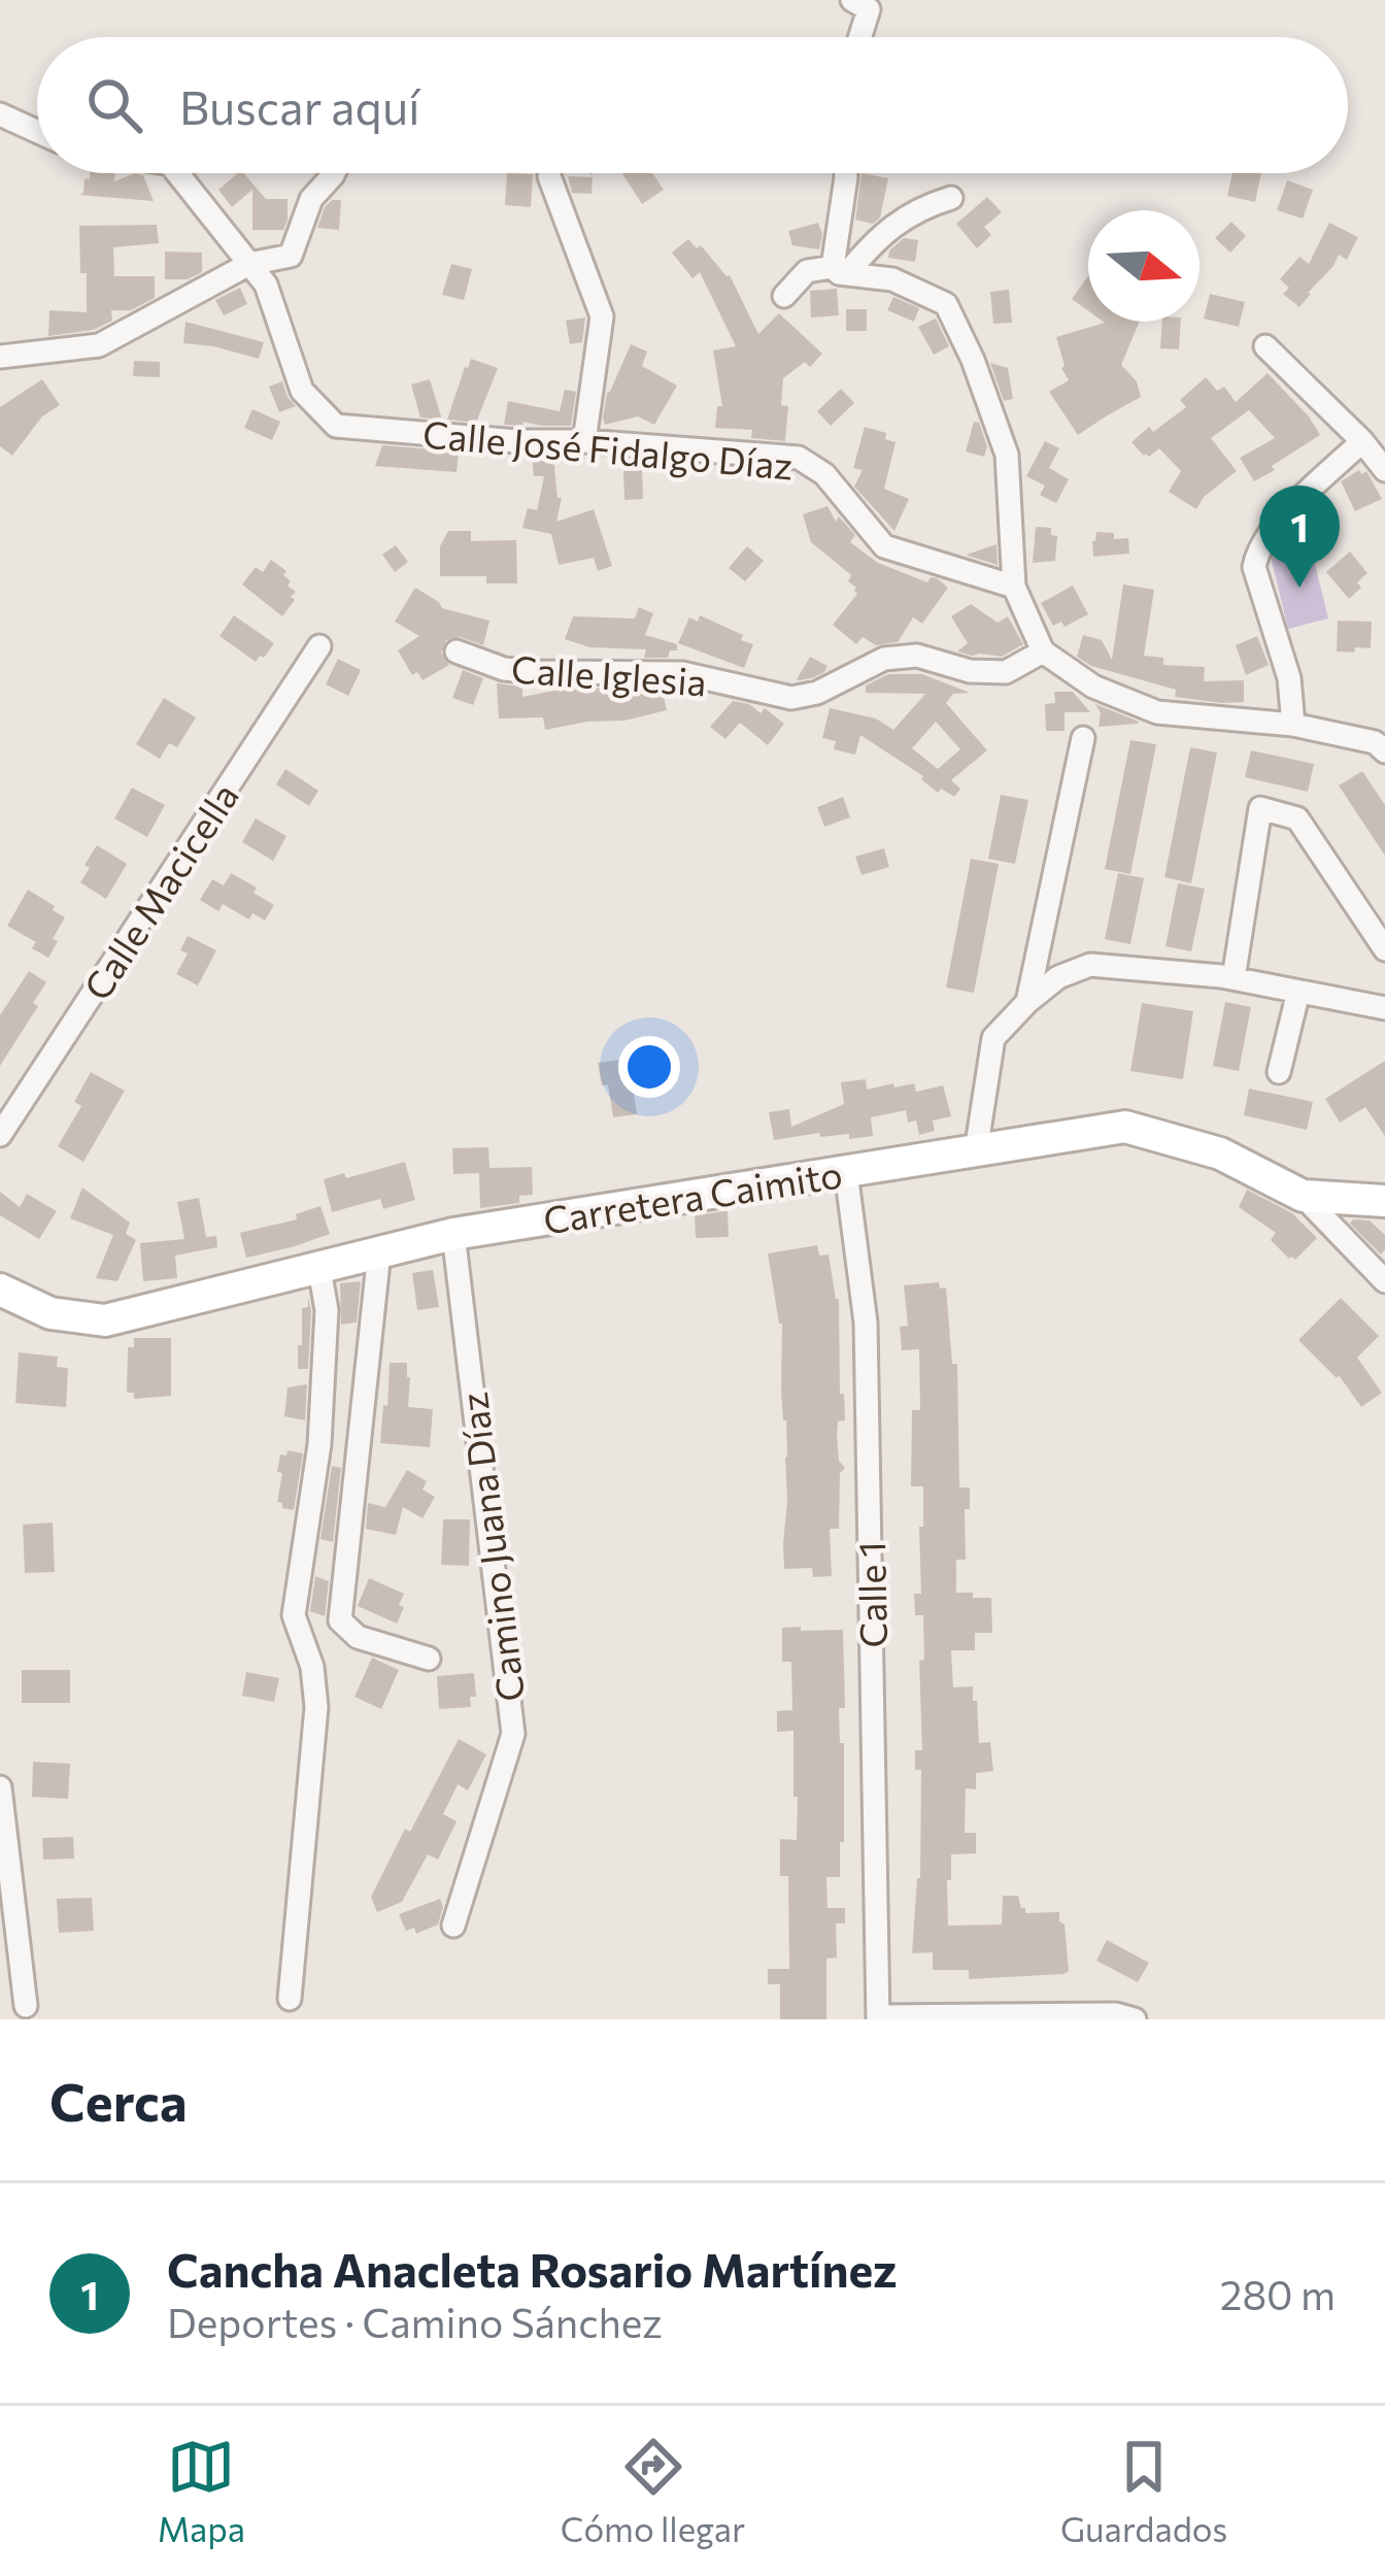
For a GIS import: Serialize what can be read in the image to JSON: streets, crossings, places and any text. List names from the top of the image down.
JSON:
{
  "streets": {
    "street": [
      "Calle José Fidalgo Díaz",
      "Calle Iglesia",
      "Calle Macicella",
      "Carretera Caimito",
      "Camino Juana Díaz",
      "Calle 1"
    ]
  },
  "crossings": [
    ["Carretera Caimito", "Camino Juana Díaz"],
    ["Carretera Caimito", "Calle 1"]
  ],
  "north": "right",
  "page": {
    "search": "Buscar aquí",
    "pins": "1",
    "heading": "Cerca",
    "list": [
      {
        "mark": "1",
        "name": "Cancha Anacleta Rosario Martínez",
        "note": "Deportes · Camino Sánchez",
        "value": "280 m"
      }
    ],
    "nav": ["Mapa", "Cómo llegar", "Guardados"]
  }
}
